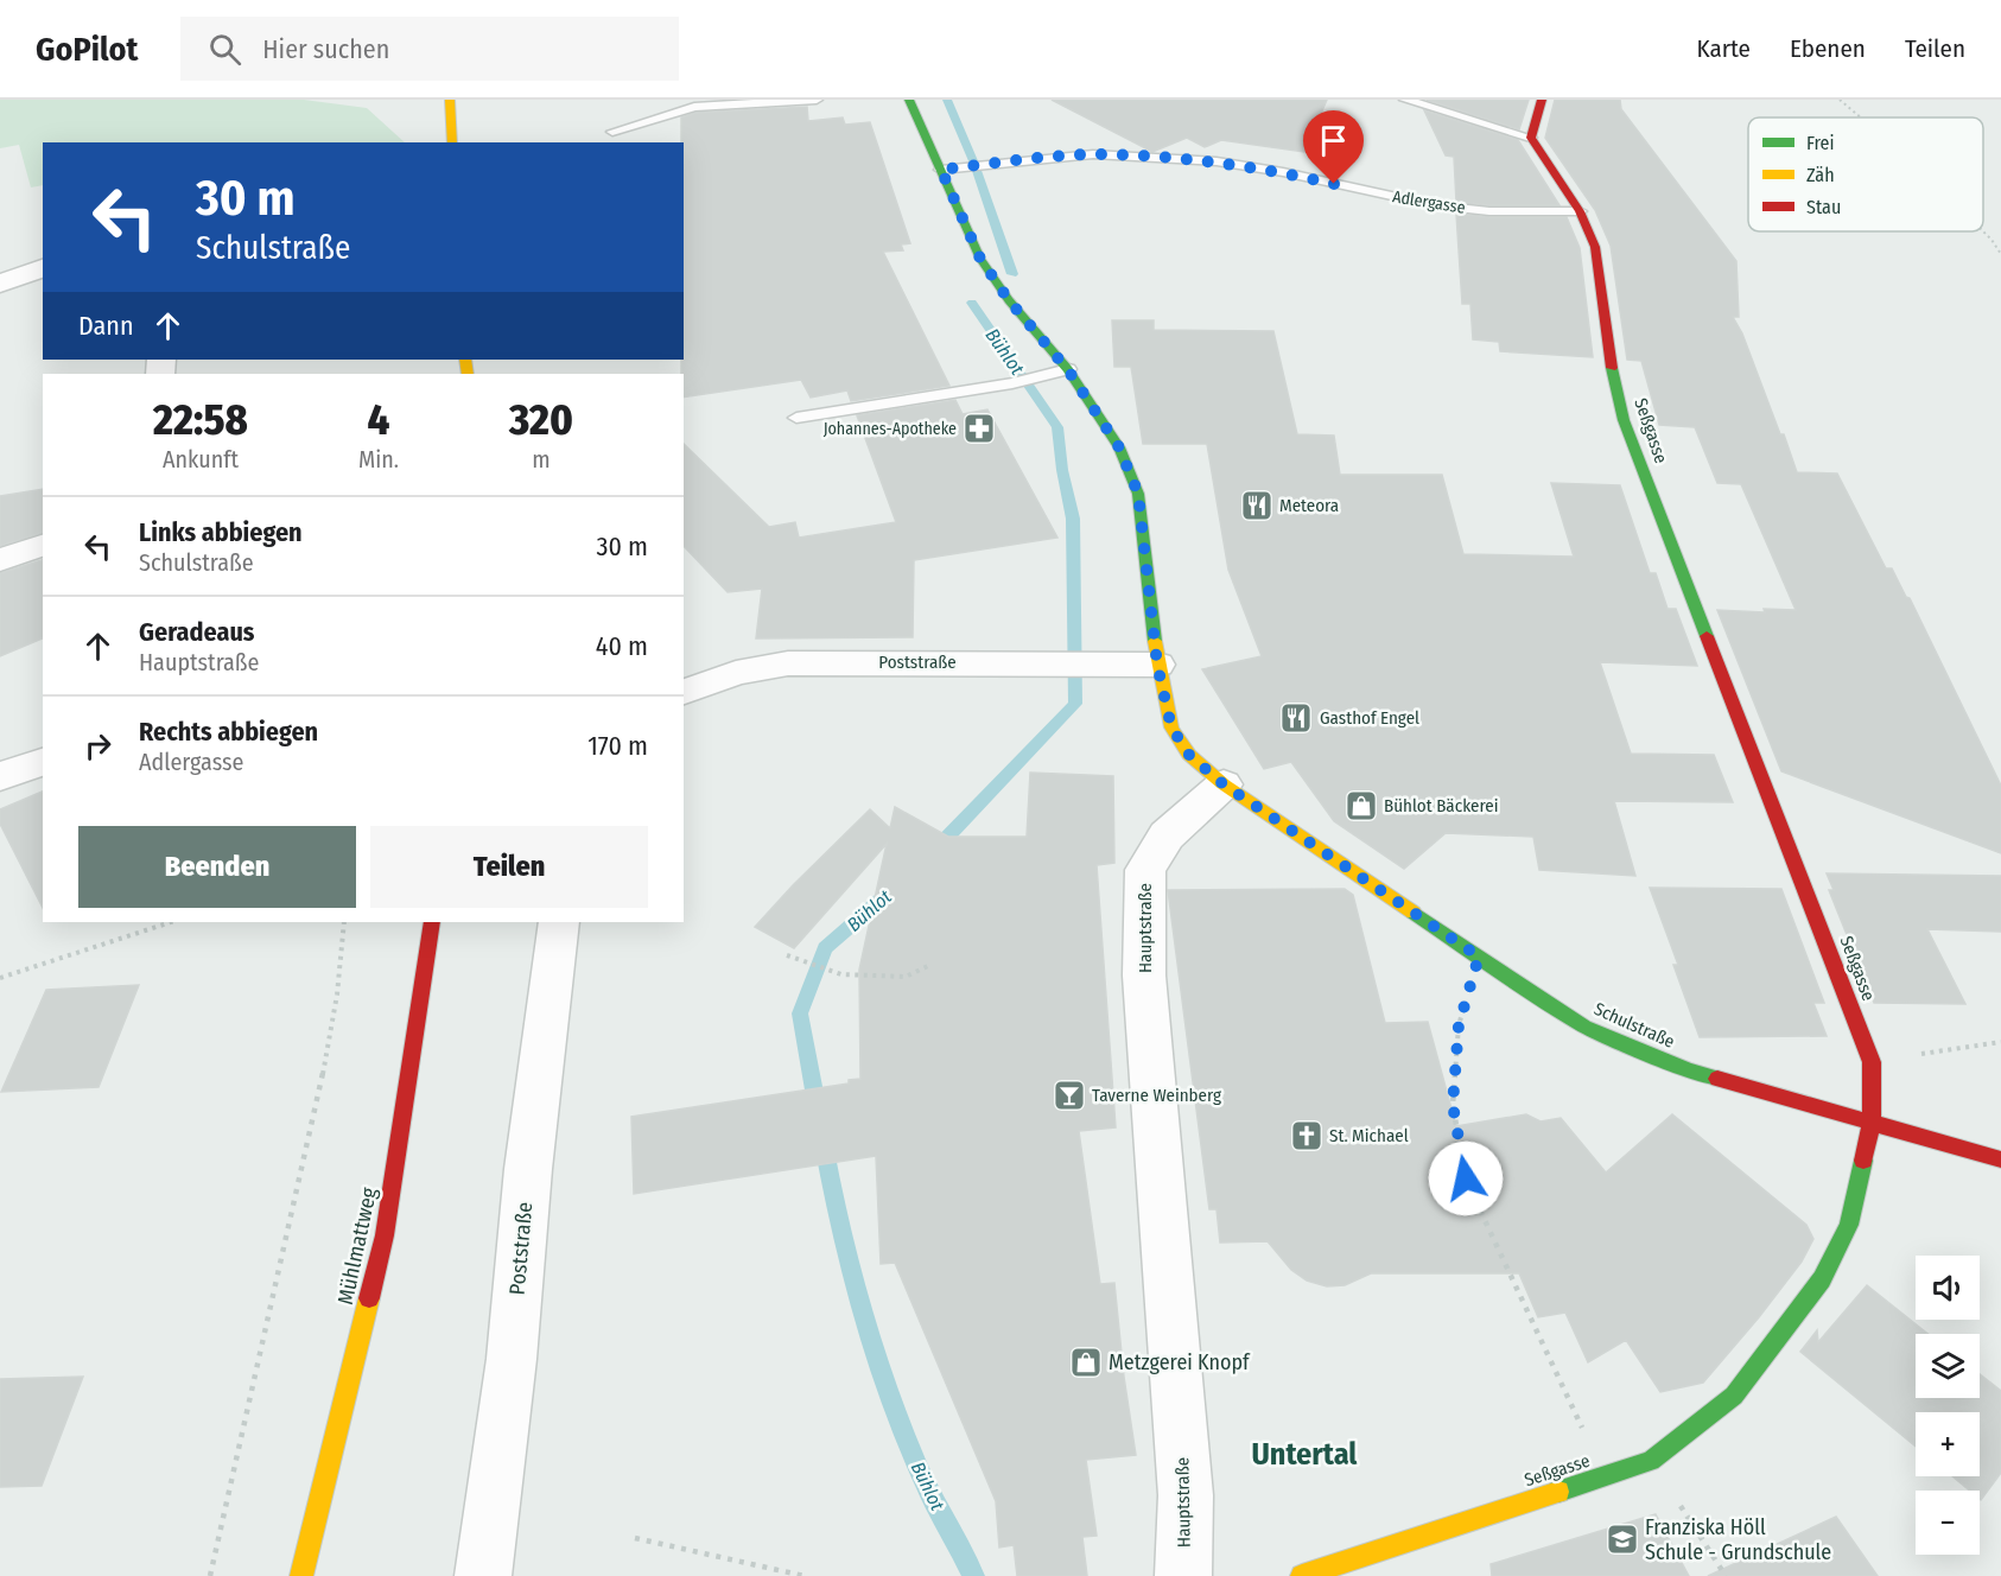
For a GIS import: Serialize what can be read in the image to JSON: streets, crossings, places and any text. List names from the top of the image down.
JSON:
{
  "streets": {
    "street": [
      "Seßgasse",
      "Poststraße",
      "Hauptstraße",
      "Schulstraße",
      "Mühlmattweg"
    ],
    "lane": ["Adlergasse"]
  },
  "crossings": [
    ["Adlergasse", "Seßgasse"],
    ["Seßgasse", "Schulstraße"],
    ["Hauptstraße", "Schulstraße"]
  ],
  "districts": ["Untertal"],
  "water": ["Bühlot"],
  "places": {
    "pharmacy": ["Johannes-Apotheke"],
    "restaurant": ["Meteora", "Gasthof Engel"],
    "shop": ["Bühlot Bäckerei", "Metzgerei Knopf"],
    "bar": ["Taverne Weinberg"],
    "church": ["St. Michael"],
    "school or university": ["Franziska Höll Schule - Grundschule"]
  },
  "legend": ["Frei", "Zäh", "Stau"],
  "page": {
    "header": "GoPilot",
    "search": "Hier suchen",
    "nav": ["Karte", "Ebenen", "Teilen"],
    "turn": ["30 m", "Schulstraße"],
    "then": "Dann",
    "eta": [
      "22:58",
      "Ankunft",
      "4",
      "Min.",
      "320",
      "m"
    ],
    "list": [
      {
        "name": "Links abbiegen",
        "note": "Schulstraße",
        "value": "30 m"
      },
      {
        "name": "Geradeaus",
        "note": "Hauptstraße",
        "value": "40 m"
      },
      {
        "name": "Rechts abbiegen",
        "note": "Adlergasse",
        "value": "170 m"
      }
    ],
    "buttons": ["Beenden", "Teilen"],
    "map_buttons": ["+", "−"]
  }
}
